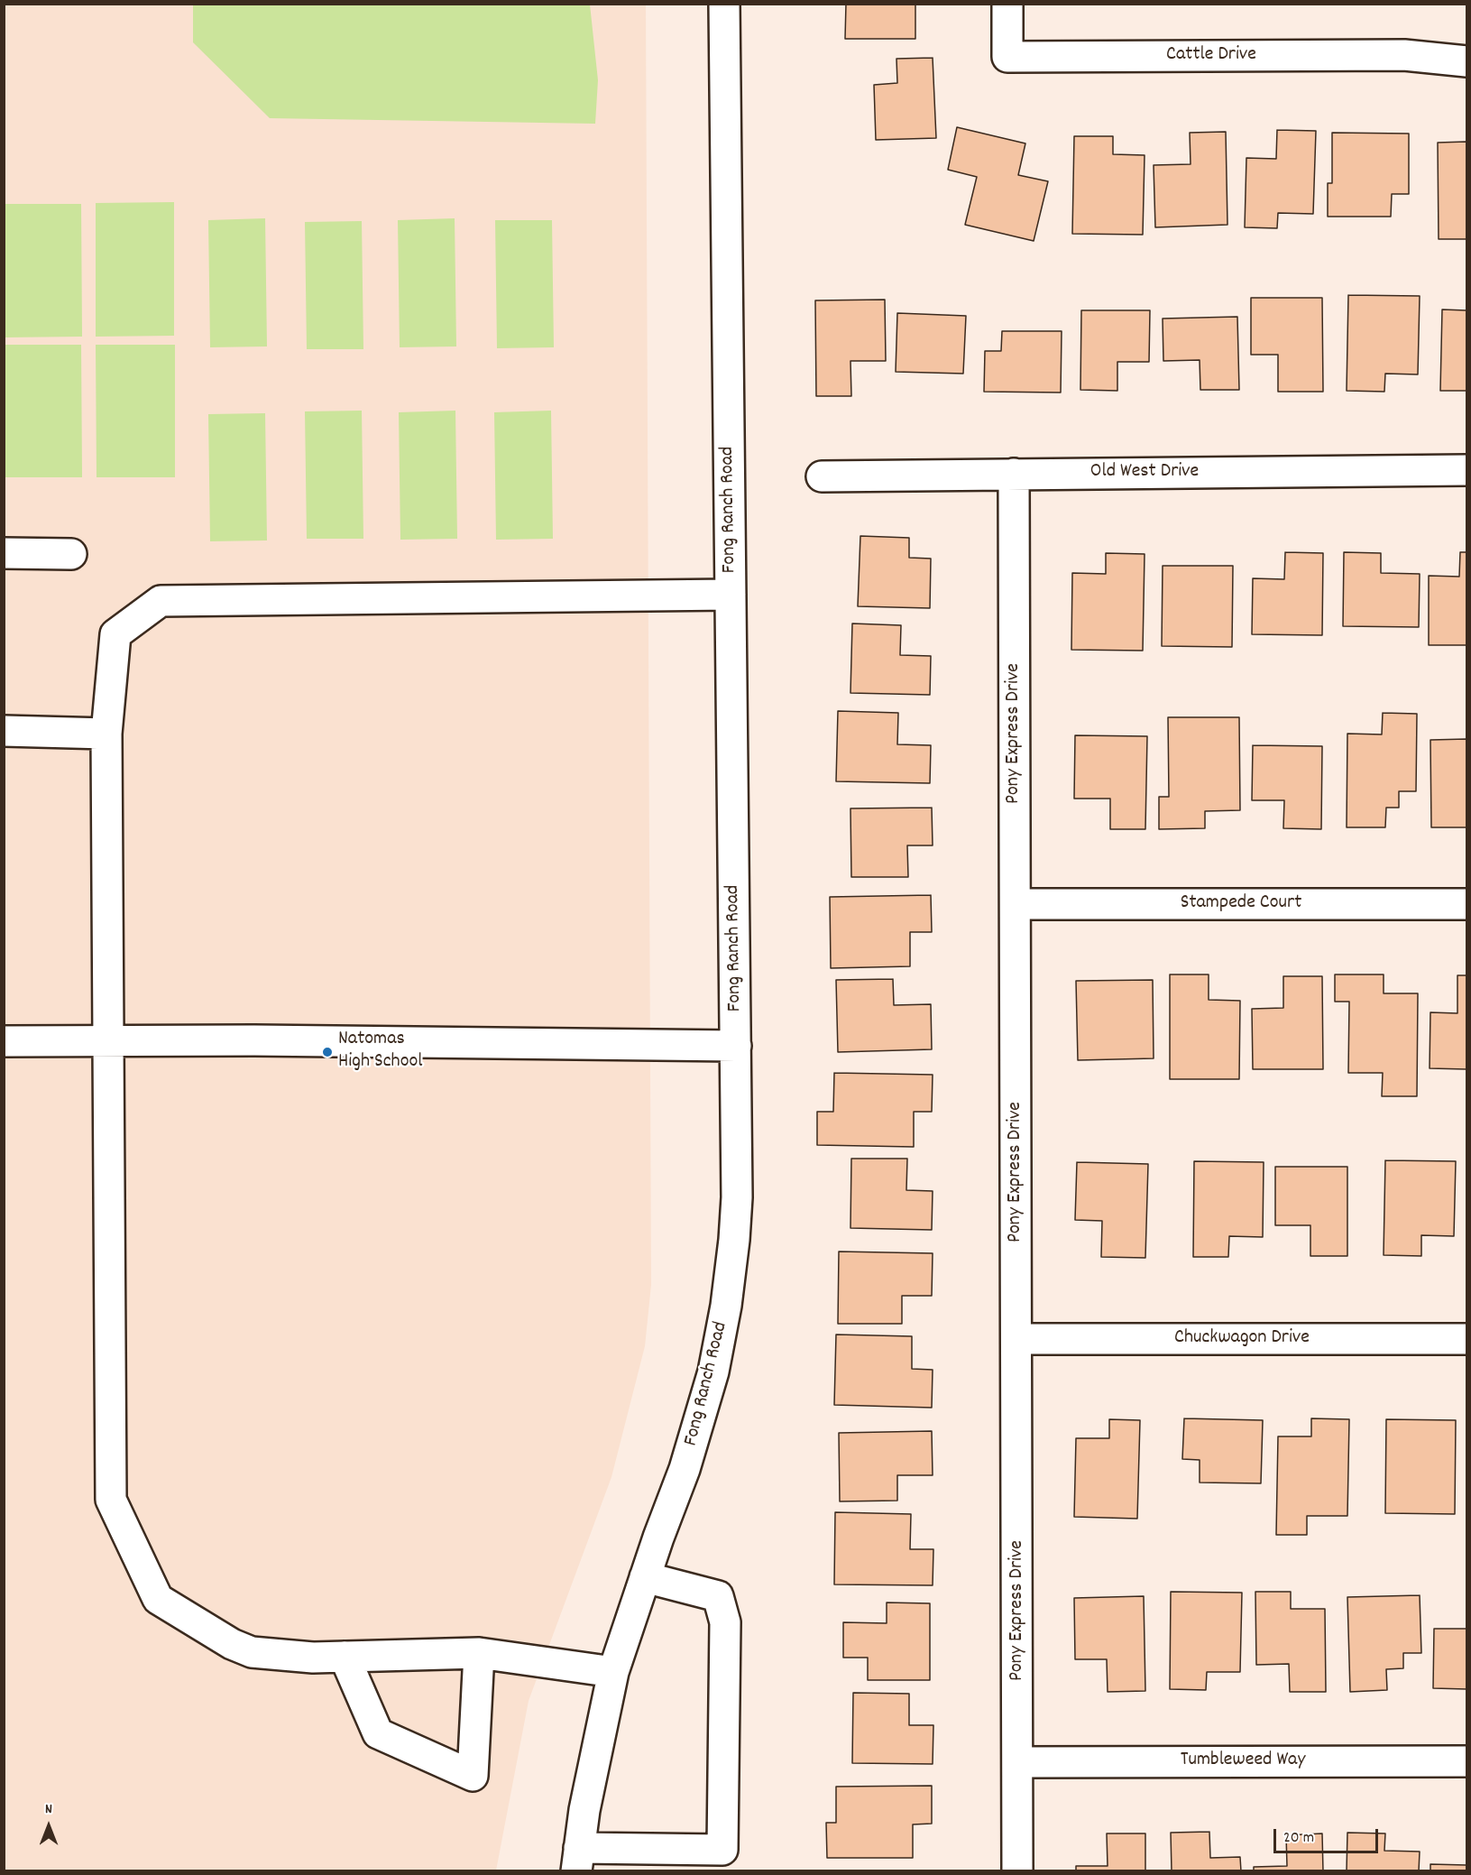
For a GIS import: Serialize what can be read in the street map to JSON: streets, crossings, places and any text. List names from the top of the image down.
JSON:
{
  "streets": {
    "street": [
      "Cattle Drive",
      "Old West Drive",
      "Fong Ranch Road",
      "Pony Express Drive",
      "Stampede Court",
      "Chuckwagon Drive",
      "Tumbleweed Way"
    ]
  },
  "crossings": [
    ["Old West Drive", "Pony Express Drive"],
    ["Pony Express Drive", "Stampede Court"],
    ["Pony Express Drive", "Chuckwagon Drive"],
    ["Pony Express Drive", "Tumbleweed Way"]
  ],
  "places": ["Natomas High School"],
  "scale_bar": "20 m",
  "north": "top"
}
